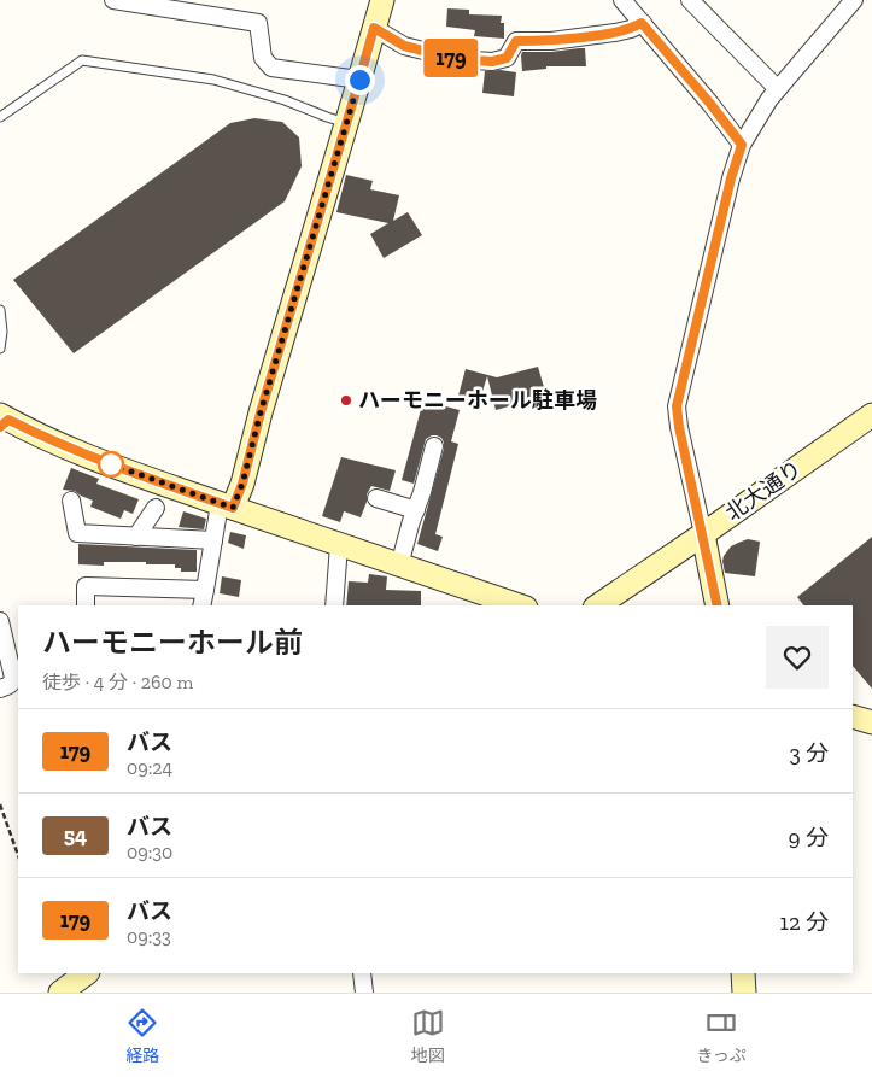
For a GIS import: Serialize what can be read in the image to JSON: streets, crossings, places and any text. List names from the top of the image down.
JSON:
{
  "streets": {
    "street": ["北大通り"]
  },
  "places": ["ハーモニーホール駐車場"],
  "lines": ["bus line 179"],
  "page": {
    "on_map": "179",
    "heading": ["ハーモニーホール前", "徒歩 · 4 分 · 260 m"],
    "list": [
      {
        "mark": "179",
        "name": "バス",
        "note": "09:24",
        "value": "3 分"
      },
      {
        "mark": "54",
        "name": "バス",
        "note": "09:30",
        "value": "9 分"
      },
      {
        "mark": "179",
        "name": "バス",
        "note": "09:33",
        "value": "12 分"
      }
    ],
    "tabs": ["経路", "地図", "きっぷ"]
  }
}
